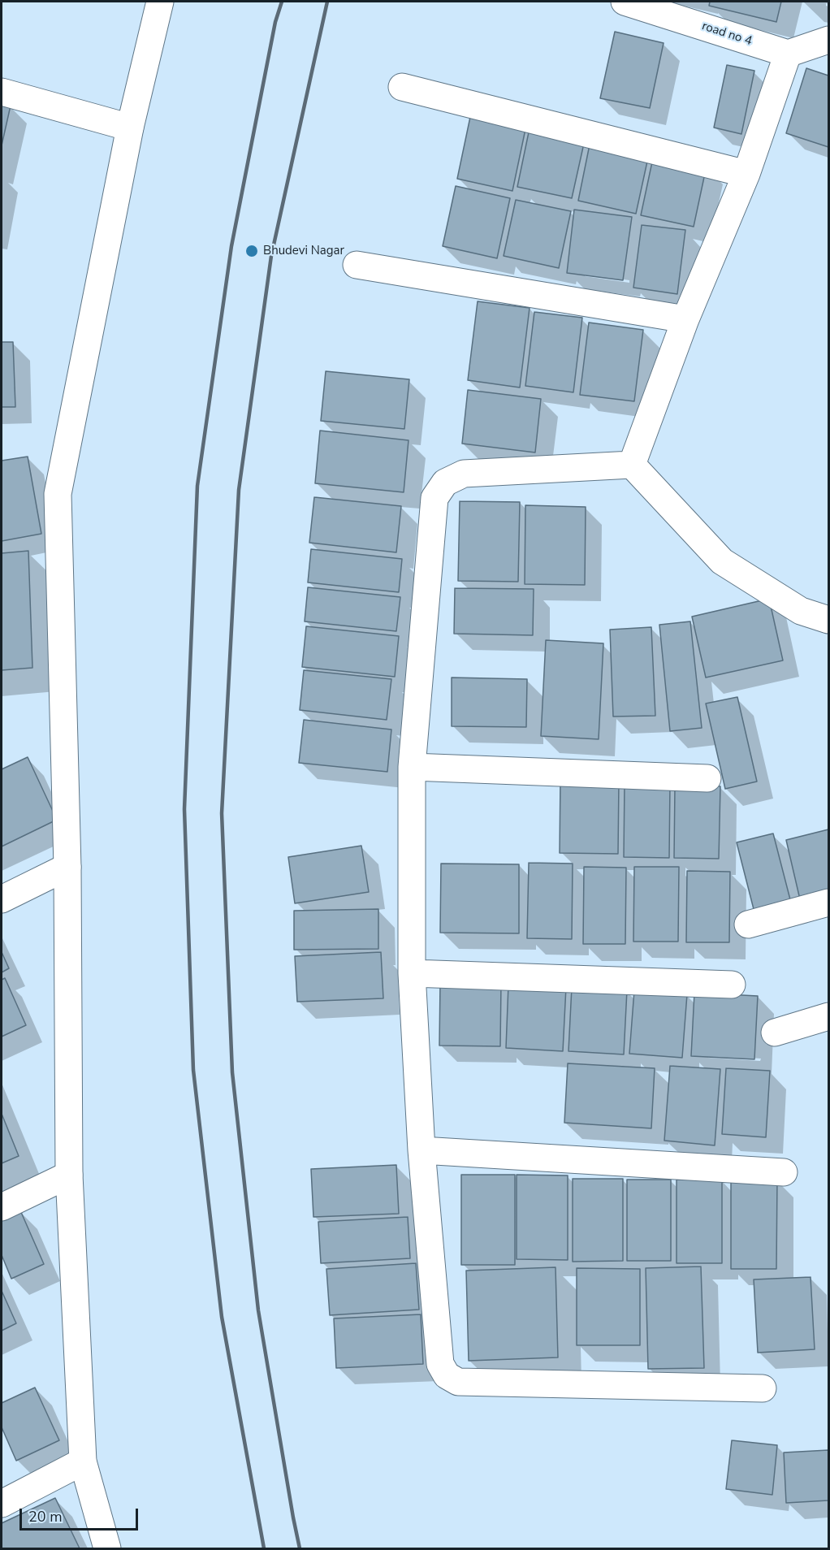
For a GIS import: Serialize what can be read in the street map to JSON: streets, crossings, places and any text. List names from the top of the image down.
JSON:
{
  "streets": {
    "street": ["road no 4"]
  },
  "places": ["Bhudevi Nagar"],
  "scale_bar": "20 m"
}
